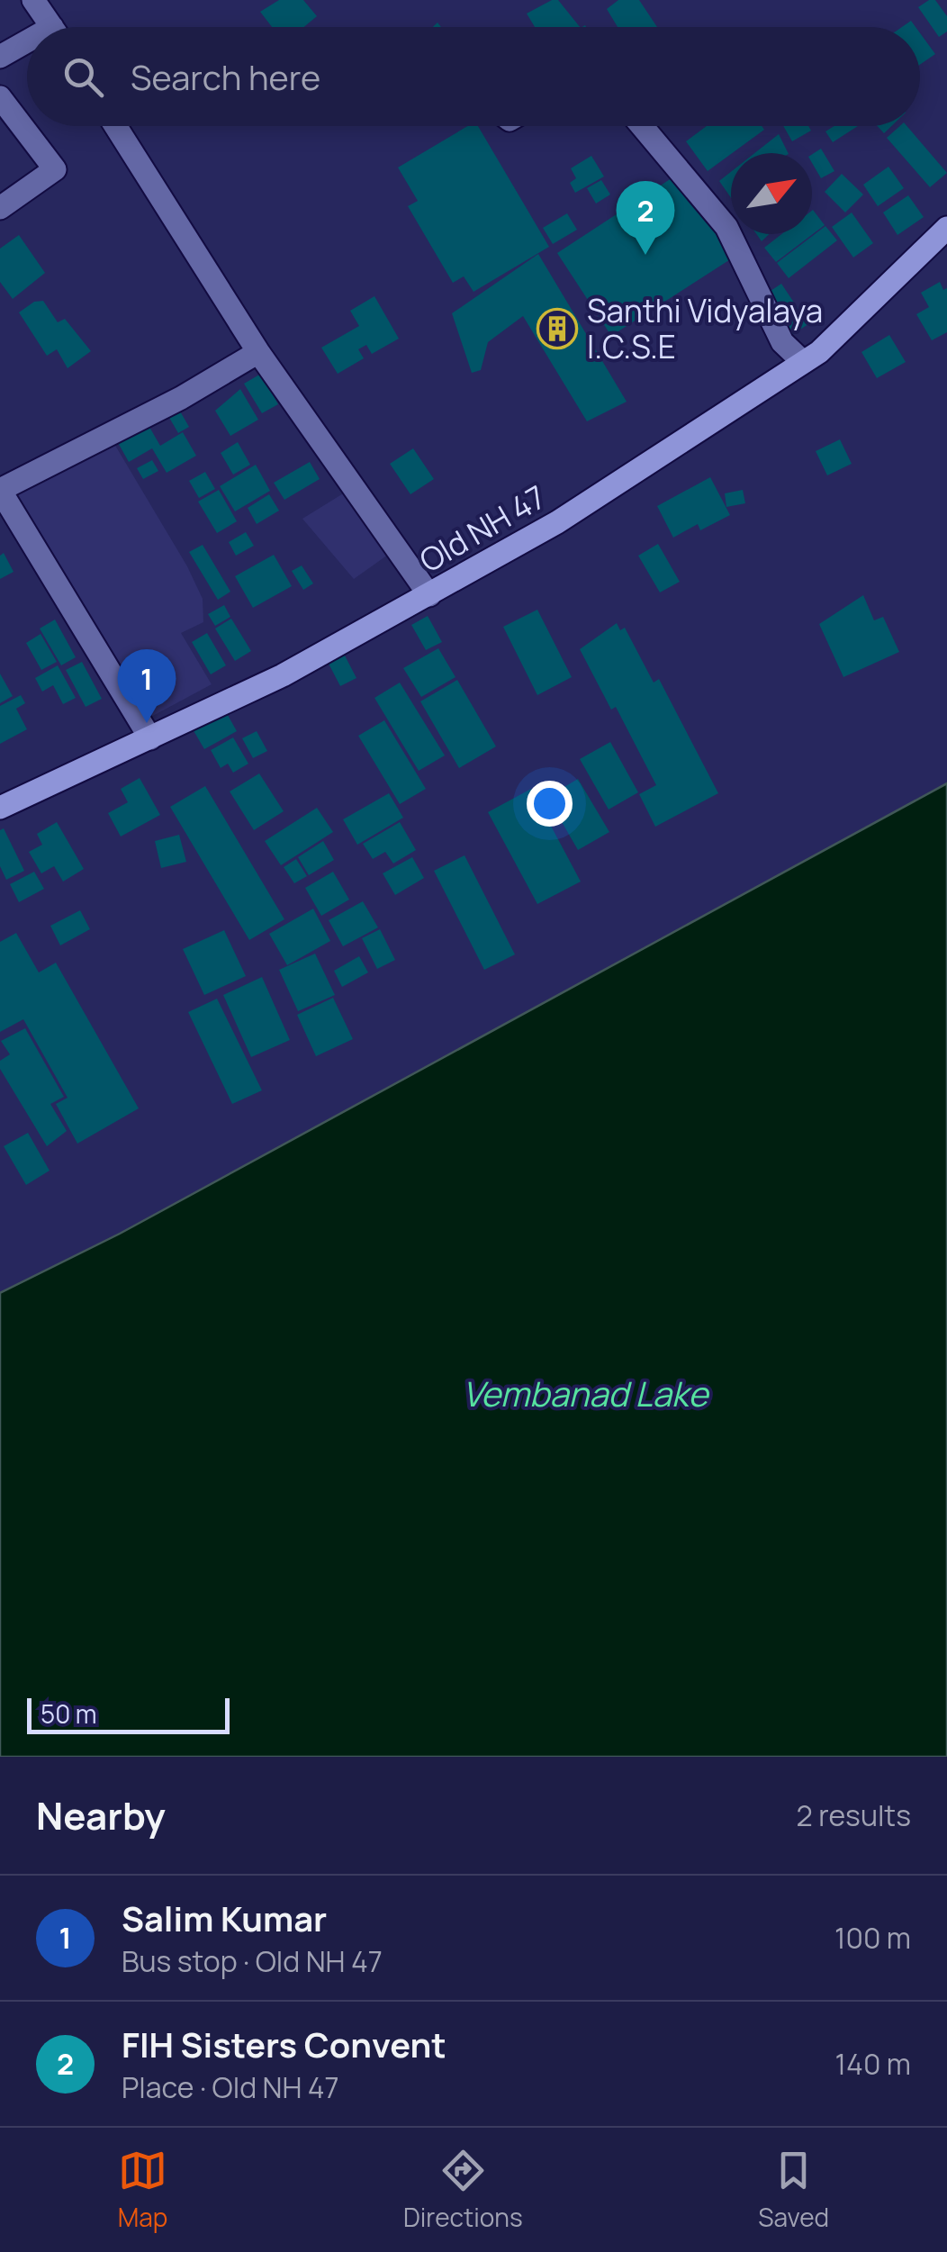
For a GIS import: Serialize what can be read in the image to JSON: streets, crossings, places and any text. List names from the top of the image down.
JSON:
{
  "streets": {
    "main road": ["Old NH 47"]
  },
  "water": ["Vembanad Lake"],
  "places": {
    "building": ["Santhi Vidyalaya I.C.S.E"]
  },
  "scale_bar": "50 m",
  "north": "top right",
  "page": {
    "search": "Search here",
    "pins": ["2", "1"],
    "scale": "50 m",
    "heading": ["Nearby", "2 results"],
    "list": [
      {
        "mark": "1",
        "name": "Salim Kumar",
        "note": "Bus stop · Old NH 47",
        "value": "100 m"
      },
      {
        "mark": "2",
        "name": "FIH Sisters Convent",
        "note": "Place · Old NH 47",
        "value": "140 m"
      }
    ],
    "nav": ["Map", "Directions", "Saved"]
  }
}
